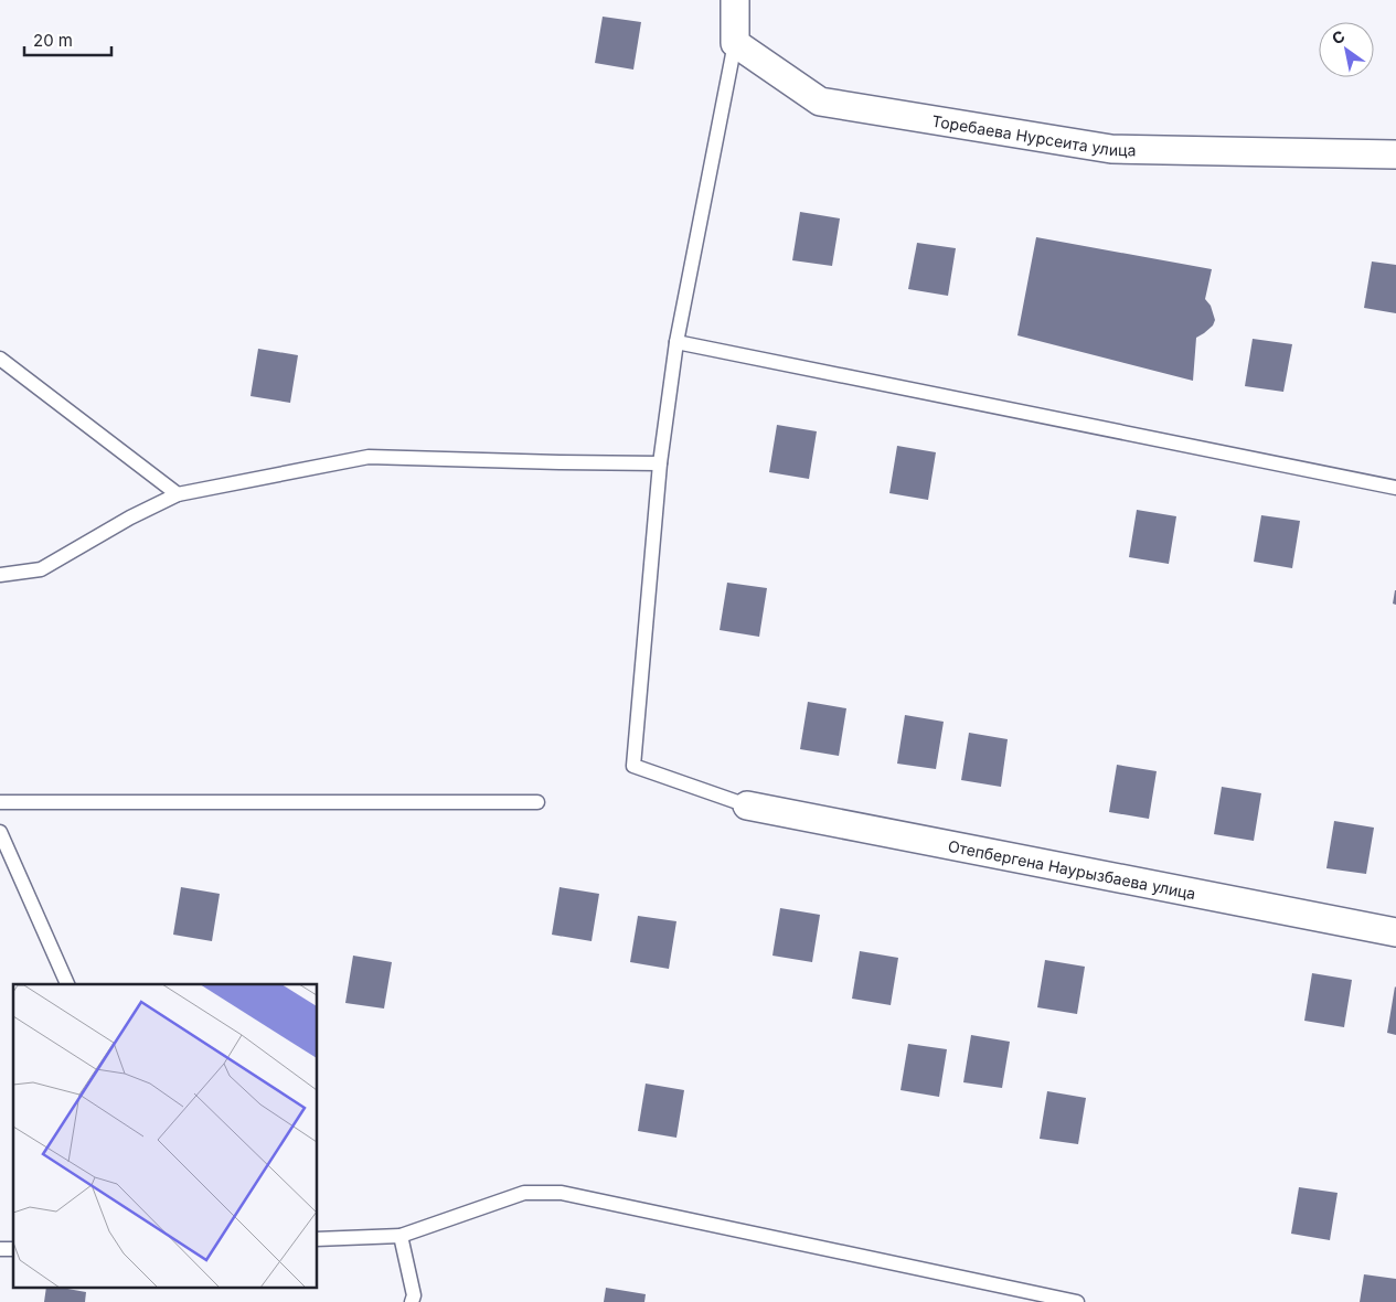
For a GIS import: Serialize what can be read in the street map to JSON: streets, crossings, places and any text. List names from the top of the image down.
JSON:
{
  "streets": {
    "street": ["Торебаева Нурсеита улица", "Отепбергена Наурызбаева улица"]
  },
  "scale_bar": "20 m",
  "north": "top left"
}
